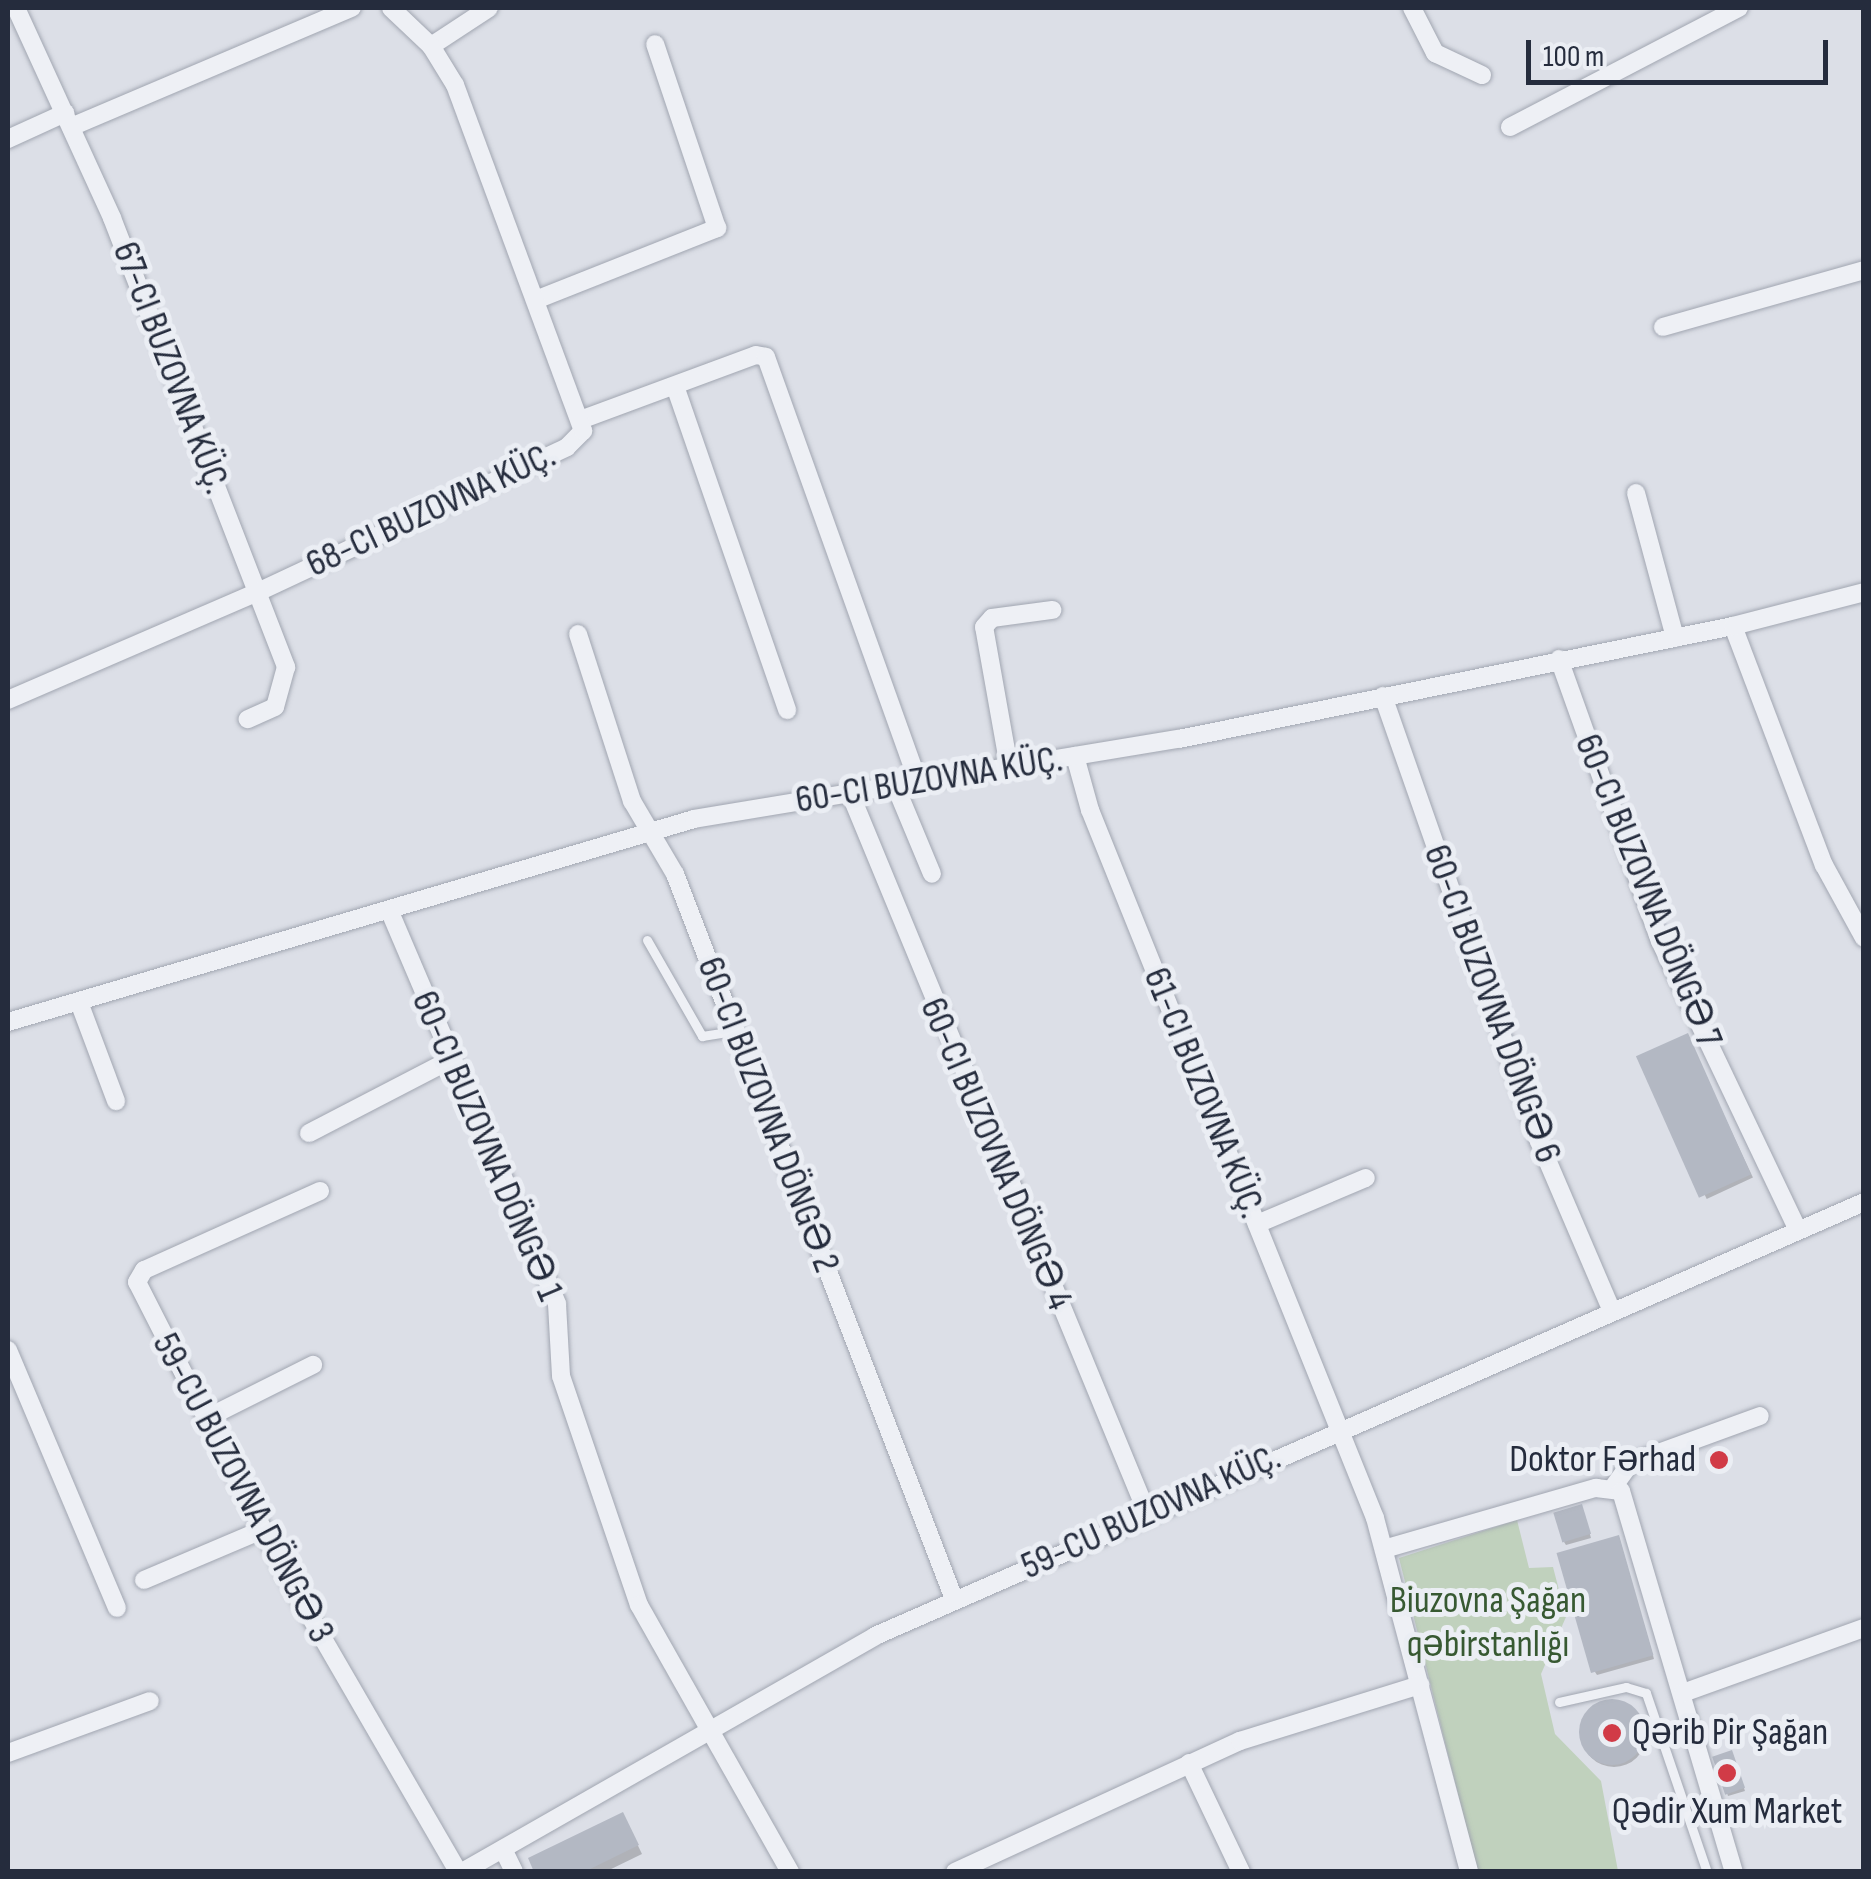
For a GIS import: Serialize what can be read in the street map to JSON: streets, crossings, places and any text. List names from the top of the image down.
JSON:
{
  "streets": {
    "street": [
      "67-CI BUZOVNA KÜÇ.",
      "68-CI BUZOVNA KÜÇ.",
      "61-CI BUZOVNA KÜÇ.",
      "59-CU BUZOVNA DÖNGƏ 3",
      "59-CU BUZOVNA KÜÇ."
    ]
  },
  "crossings": [
    ["67-CI BUZOVNA KÜÇ.", "68-CI BUZOVNA KÜÇ."],
    ["61-CI BUZOVNA KÜÇ.", "59-CU BUZOVNA KÜÇ."],
    ["59-CU BUZOVNA DÖNGƏ 3", "59-CU BUZOVNA KÜÇ."]
  ],
  "parks": ["Biuzovna Şağan qəbirstanlığı"],
  "places": ["Doktor Fərhad", "Qərib Pir Şağan", "Qədir Xum Market"],
  "scale_bar": "100 m"
}
